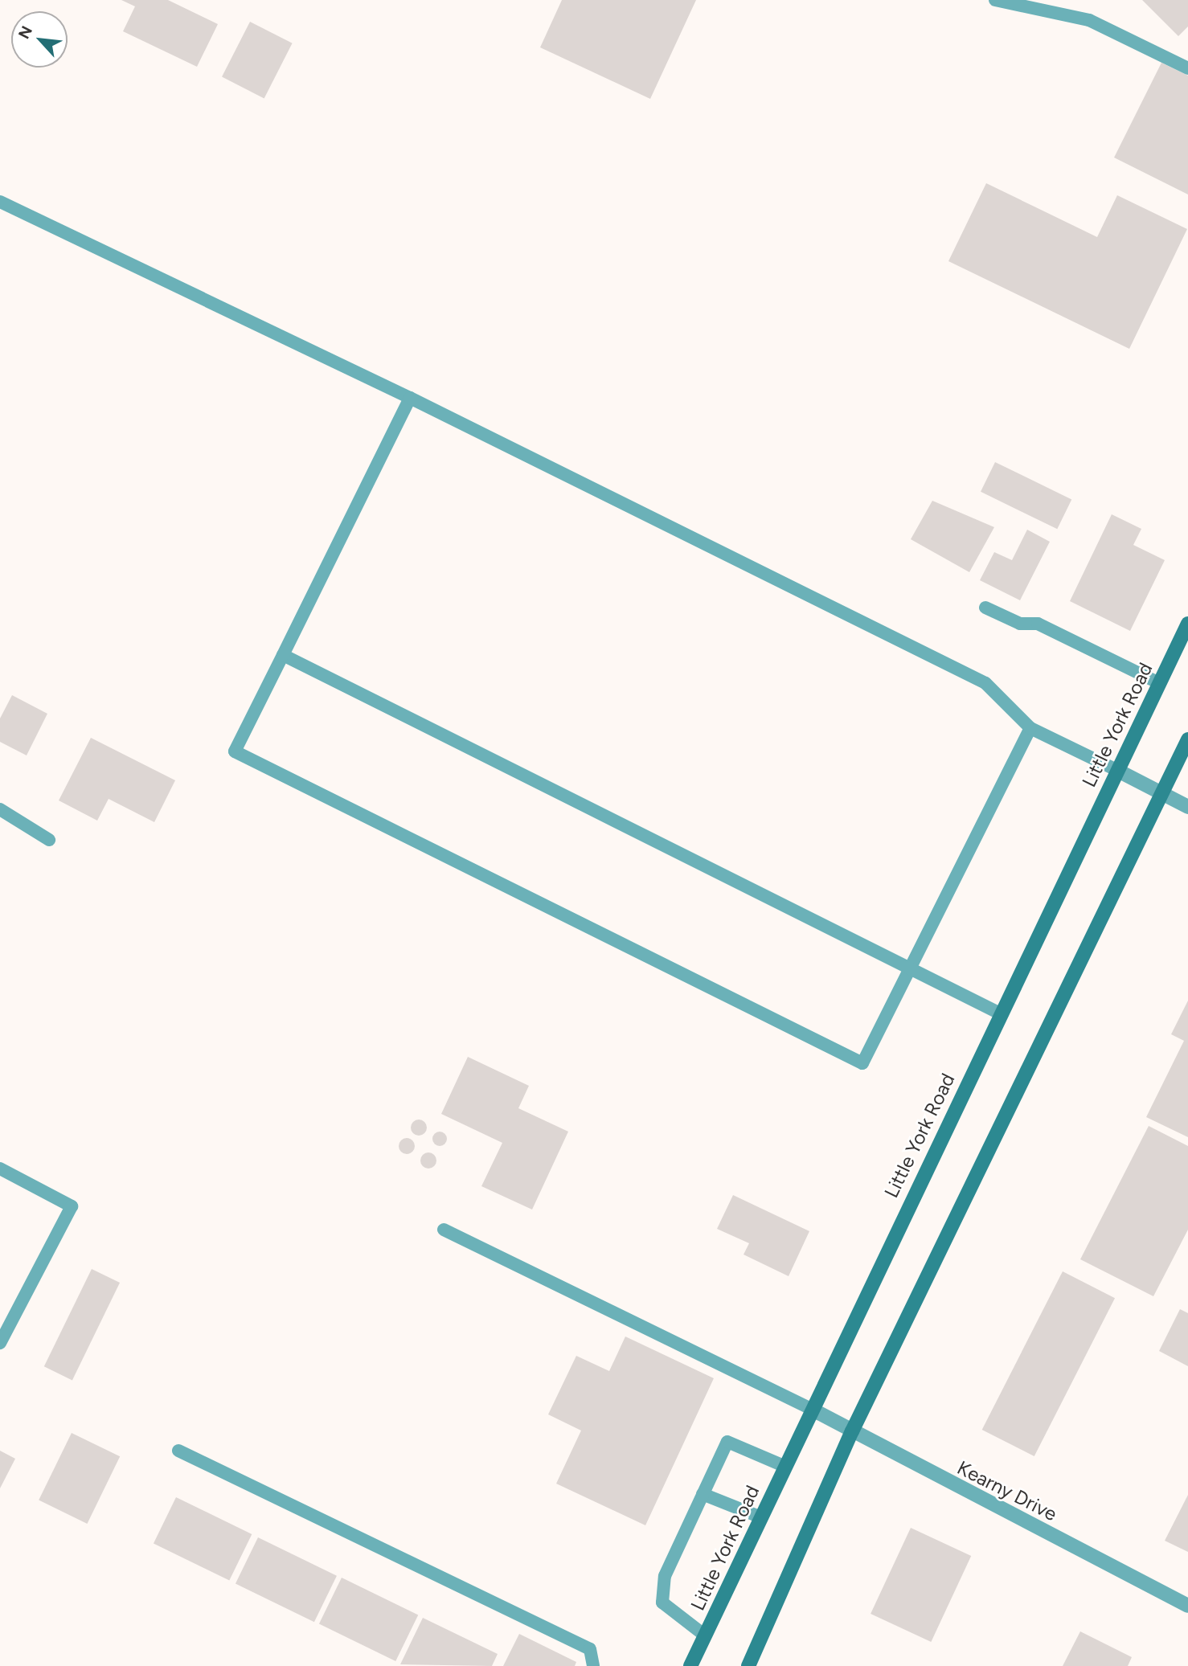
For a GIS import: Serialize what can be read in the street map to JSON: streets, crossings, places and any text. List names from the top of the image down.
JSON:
{
  "streets": {
    "main road": ["Little York Road"],
    "street": ["Kearny Drive"]
  },
  "crossings": [
    ["Little York Road", "Kearny Drive"]
  ],
  "north": "top left"
}
